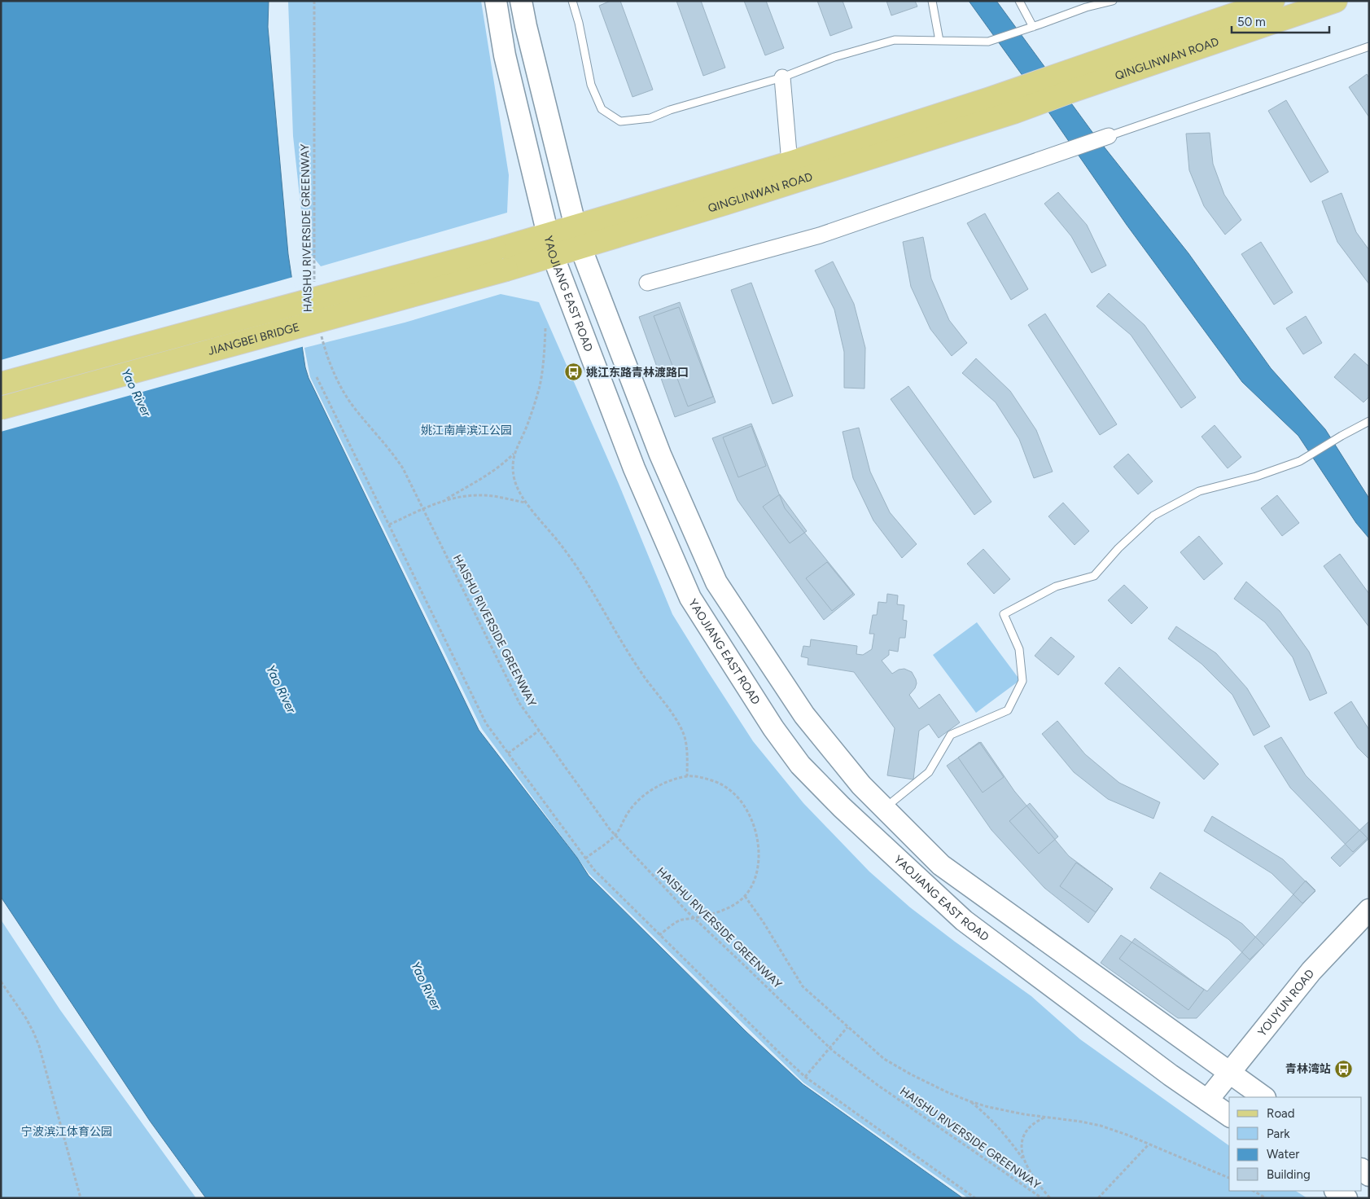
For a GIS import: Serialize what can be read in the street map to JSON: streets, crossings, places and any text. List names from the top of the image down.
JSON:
{
  "streets": {
    "main road": [
      "QINGLINWAN ROAD",
      "YAOJIANG EAST ROAD",
      "JIANGBEI BRIDGE",
      "YOUYUN ROAD"
    ],
    "path": ["HAISHU RIVERSIDE GREENWAY"]
  },
  "crossings": [
    ["QINGLINWAN ROAD", "YAOJIANG EAST ROAD"],
    ["QINGLINWAN ROAD", "JIANGBEI BRIDGE"],
    ["YAOJIANG EAST ROAD", "YOUYUN ROAD"]
  ],
  "water": ["Yao River"],
  "parks": ["姚江南岸滨江公园", "宁波滨江体育公园"],
  "places": {
    "bus stop": ["姚江东路青林渡路口", "青林湾站"]
  },
  "legend": [
    "Road",
    "Park",
    "Water",
    "Building"
  ],
  "scale_bar": "50 m"
}
